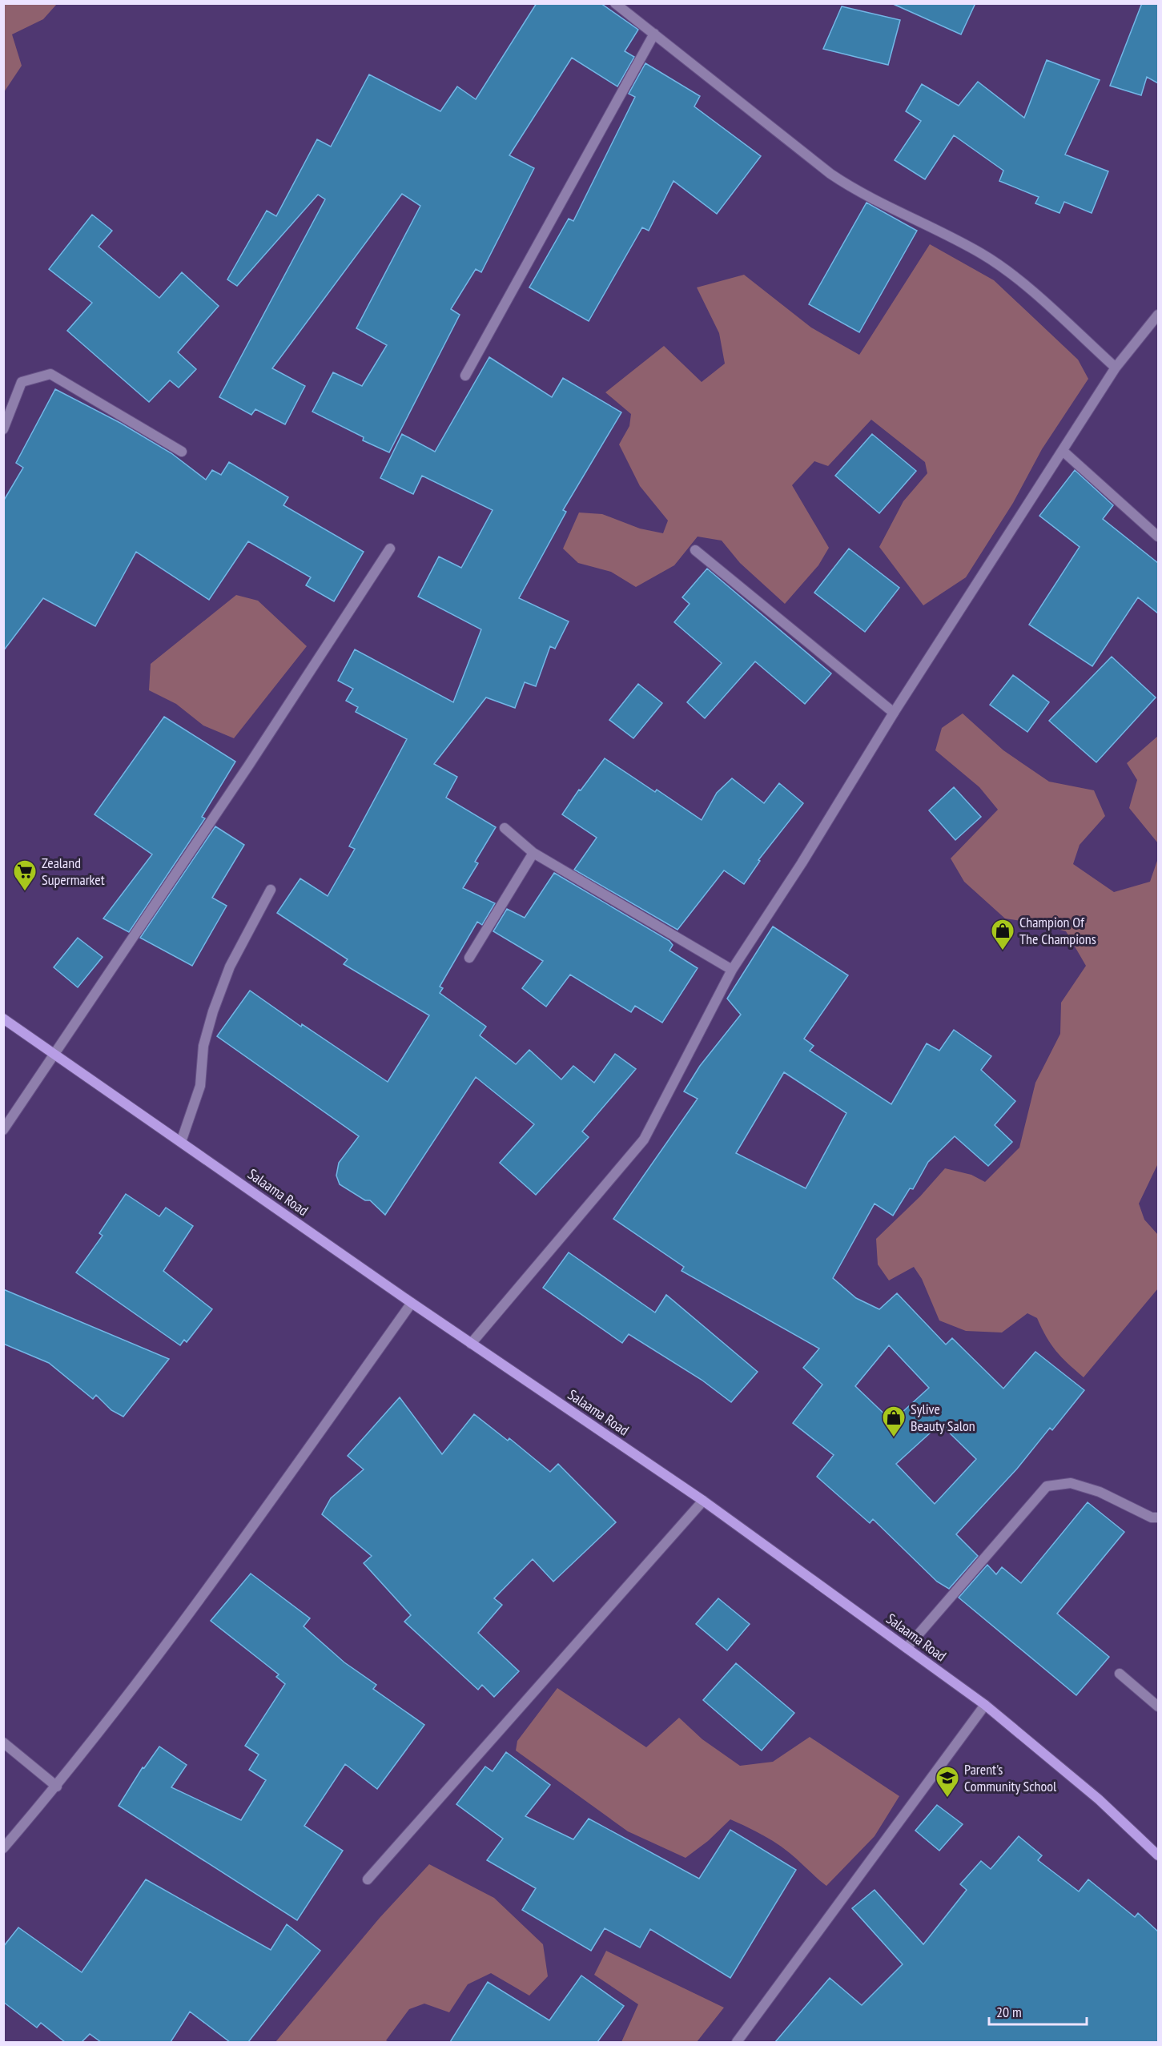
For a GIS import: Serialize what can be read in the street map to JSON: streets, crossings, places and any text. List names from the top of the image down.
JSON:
{
  "streets": {
    "main road": ["Salaama Road"]
  },
  "places": {
    "supermarket": ["Zealand Supermarket"],
    "shop": ["Champion Of The Champions", "Sylive Beauty Salon"],
    "school or university": ["Parent's Community School"]
  },
  "scale_bar": "20 m"
}
